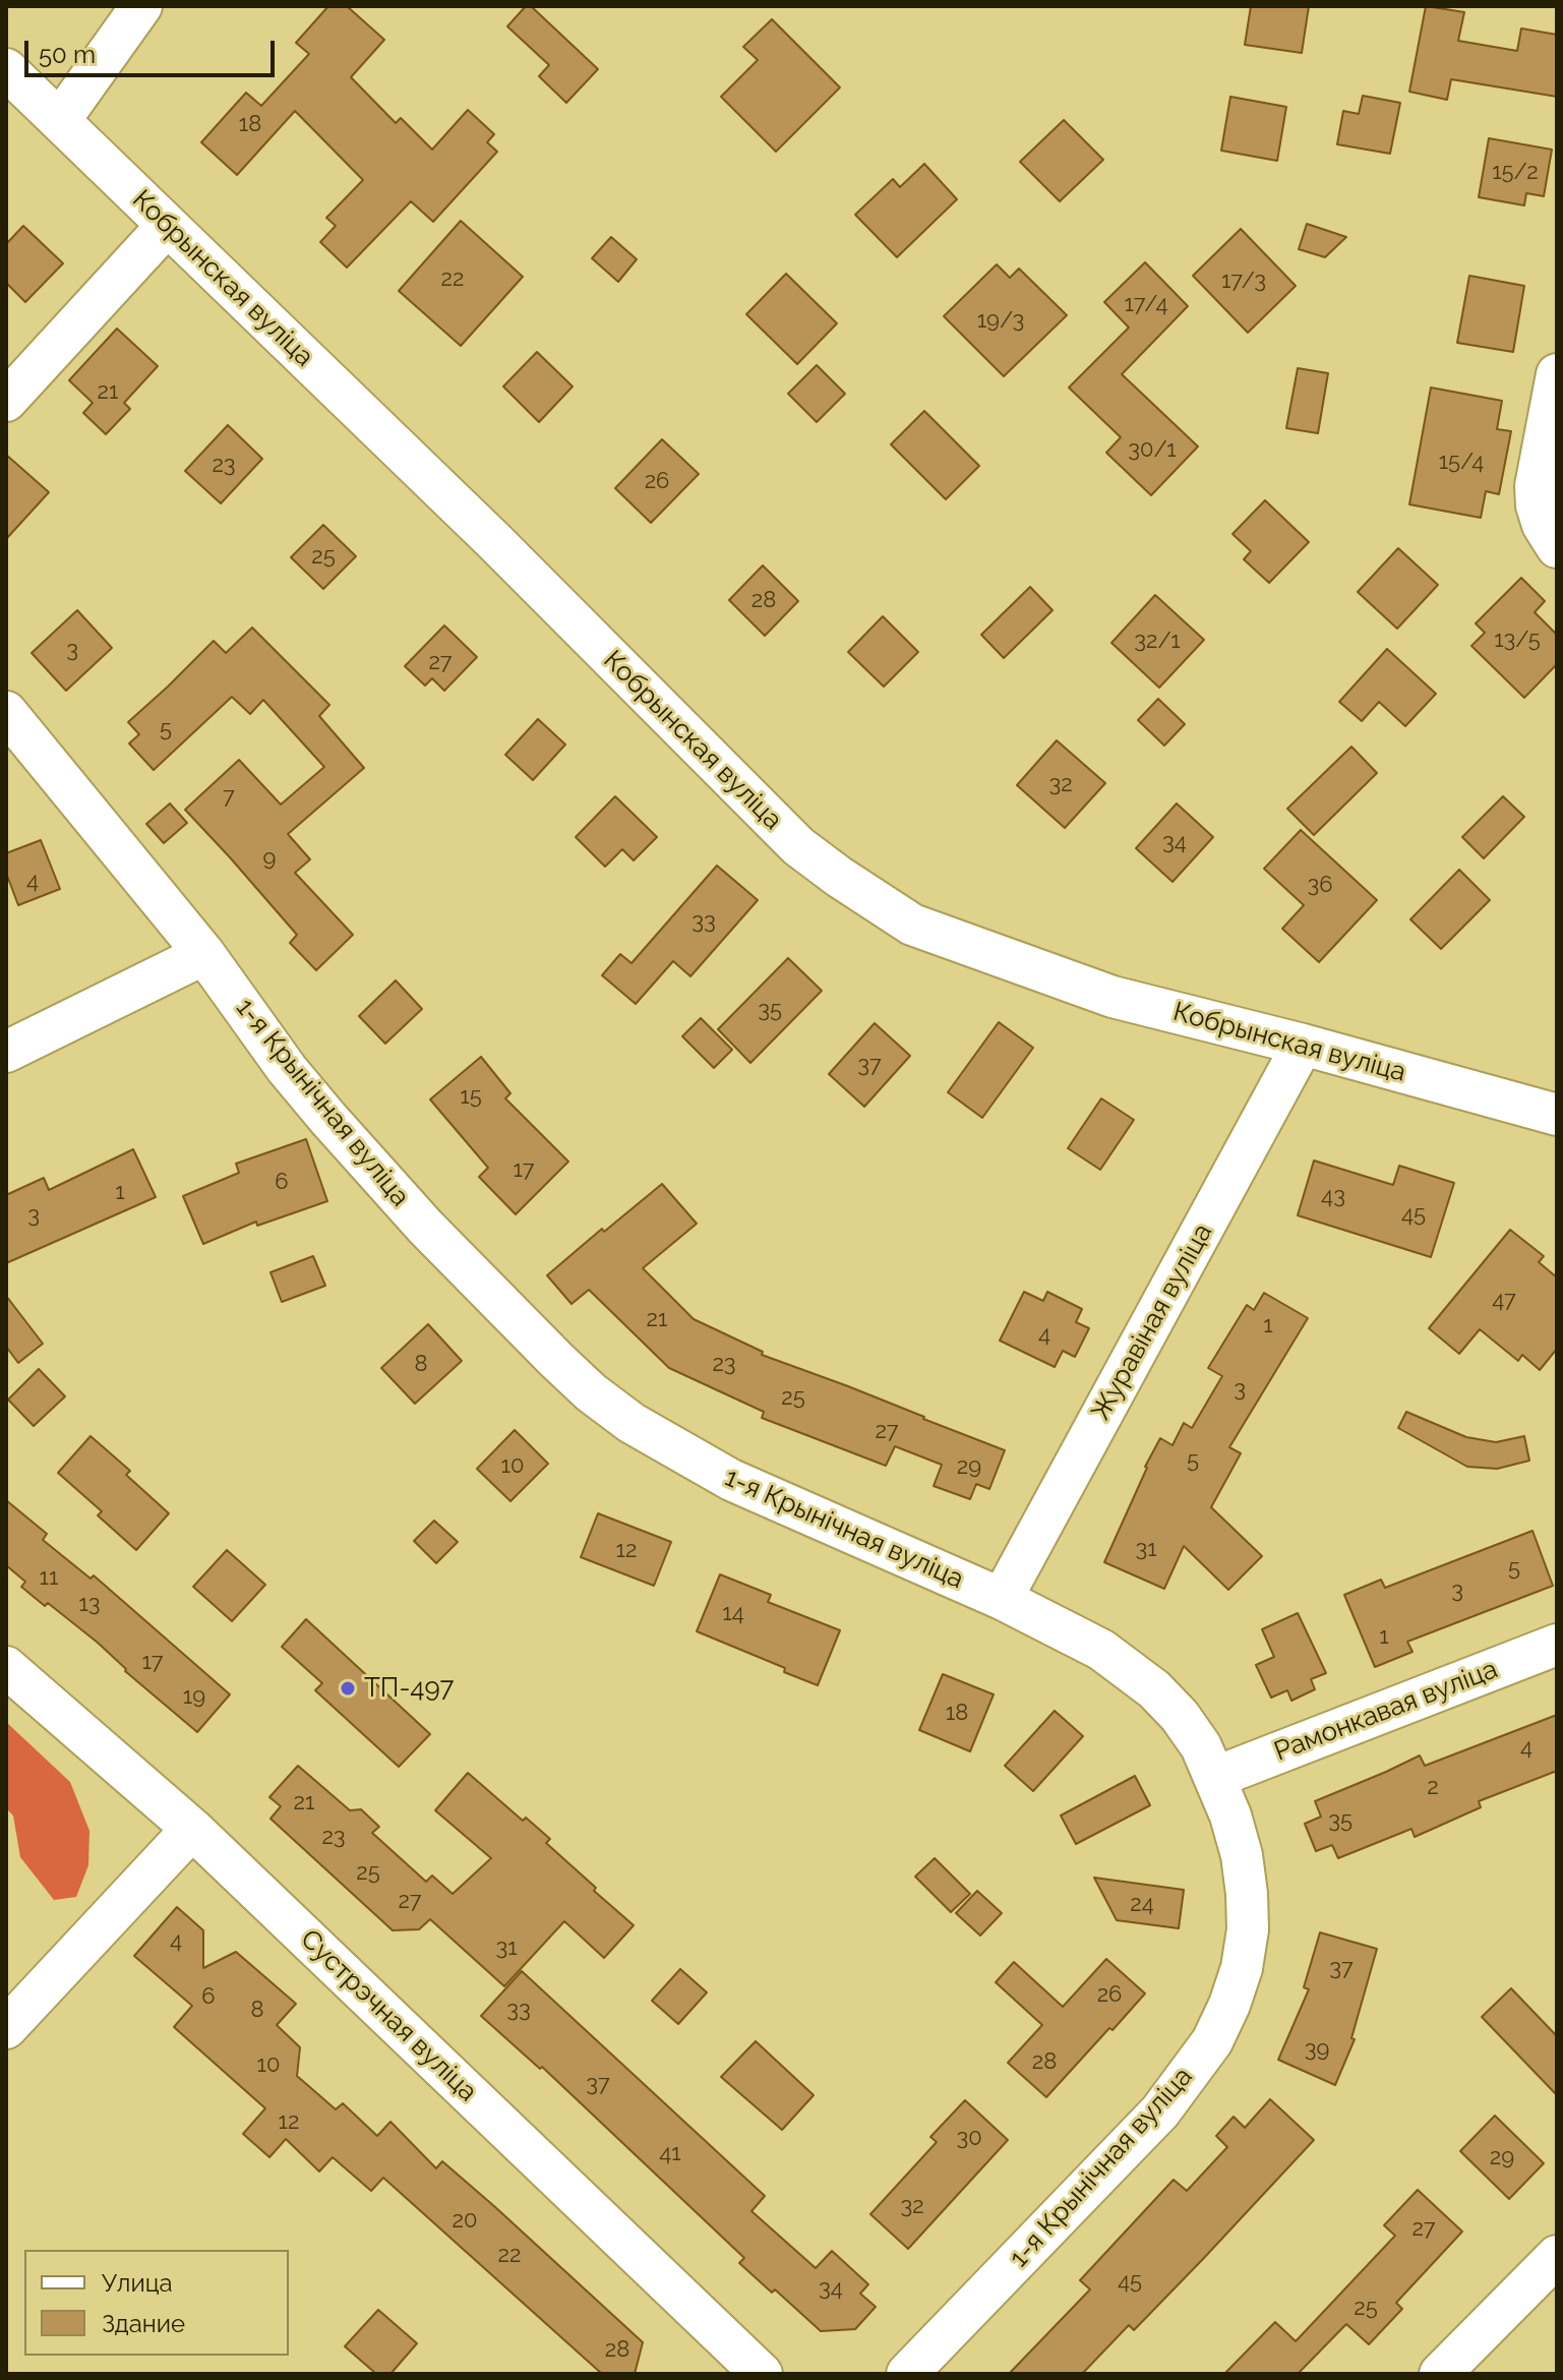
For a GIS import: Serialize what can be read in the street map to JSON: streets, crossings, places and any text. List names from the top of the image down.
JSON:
{
  "streets": {
    "street": [
      "Кобрынская вуліца",
      "1-я Крынічная вуліца",
      "Журавіная вуліца",
      "Рамонкавая вуліца",
      "Сустрэчная вуліца"
    ]
  },
  "crossings": [
    ["Кобрынская вуліца", "Журавіная вуліца"],
    ["1-я Крынічная вуліца", "Журавіная вуліца"],
    ["1-я Крынічная вуліца", "Рамонкавая вуліца"]
  ],
  "places": ["ТП-497"],
  "house_numbers": [
    "18",
    "15/2",
    "22",
    "17/3",
    "17/4",
    "19/3",
    "21",
    "30/1",
    "15/4",
    "23",
    "26",
    "25",
    "28",
    "13/5",
    "32/1",
    "3",
    "27",
    "5",
    "32",
    "7",
    "34",
    "9",
    "4",
    "36",
    "33",
    "35",
    "37",
    "15",
    "17",
    "6",
    "1",
    "43",
    "45",
    "3",
    "47",
    "21",
    "1",
    "4",
    "8",
    "23",
    "3",
    "25",
    "27",
    "5",
    "10",
    "29",
    "31",
    "12",
    "5",
    "11",
    "3",
    "13",
    "14",
    "1",
    "17",
    "19",
    "18",
    "4",
    "2",
    "21",
    "35",
    "23",
    "25",
    "27",
    "24",
    "4",
    "31",
    "37",
    "26",
    "6",
    "8",
    "33",
    "39",
    "28",
    "10",
    "37",
    "12",
    "30",
    "41",
    "29",
    "32",
    "20",
    "27",
    "22",
    "45",
    "34",
    "25",
    "28"
  ],
  "legend": ["Улица", "Здание"],
  "scale_bar": "50 m"
}
